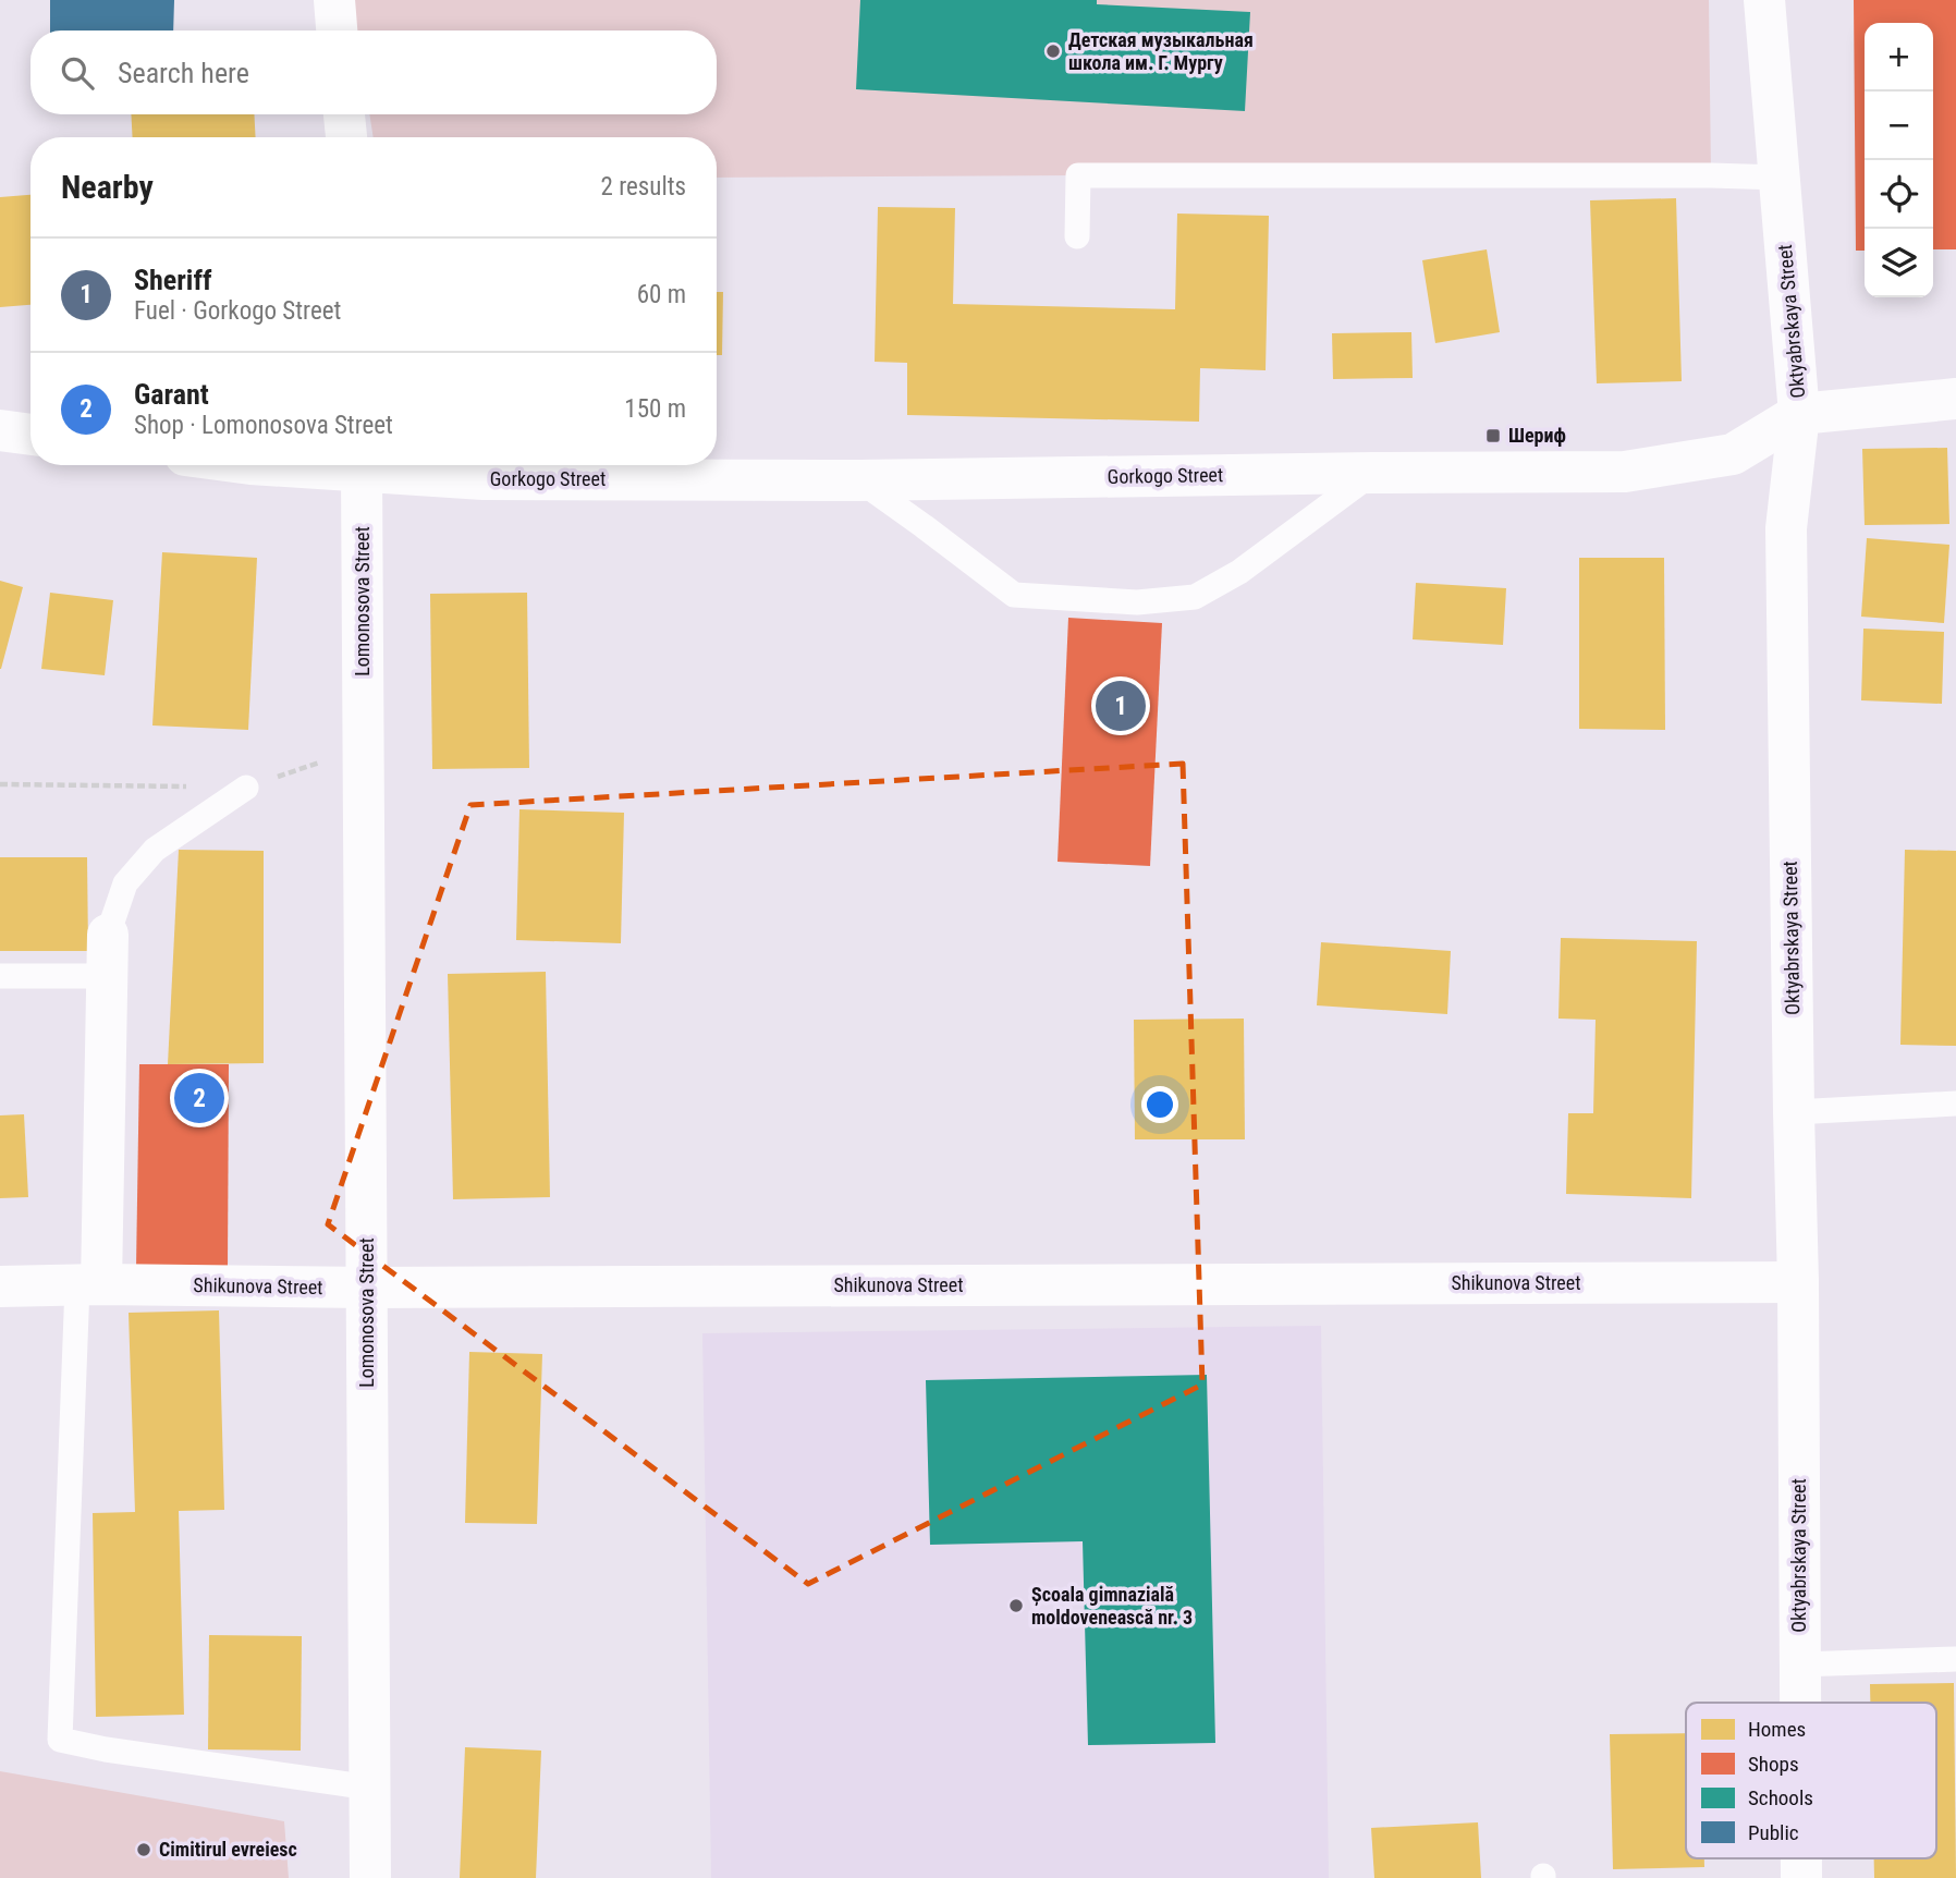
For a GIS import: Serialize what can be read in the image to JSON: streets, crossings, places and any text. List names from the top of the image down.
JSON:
{
  "streets": {
    "street": [
      "Oktyabrskaya Street",
      "Gorkogo Street",
      "Lomonosova Street",
      "Shikunova Street"
    ]
  },
  "crossings": [
    ["Oktyabrskaya Street", "Gorkogo Street"],
    ["Oktyabrskaya Street", "Shikunova Street"],
    ["Lomonosova Street", "Shikunova Street"]
  ],
  "places": {
    "other": ["Детская музыкальная школа им. Г. Мургу", "Școala gimnazială moldovenească nr. 3", "Cimitirul evreiesc"],
    "transit": ["Шериф"]
  },
  "legend": [
    "Homes",
    "Shops",
    "Schools",
    "Public"
  ],
  "page": {
    "map_buttons": ["+", "−"],
    "search": "Search here",
    "heading": ["Nearby", "2 results"],
    "list": [
      {
        "mark": "1",
        "name": "Sheriff",
        "note": "Fuel · Gorkogo Street",
        "value": "60 m"
      },
      {
        "mark": "2",
        "name": "Garant",
        "note": "Shop · Lomonosova Street",
        "value": "150 m"
      }
    ],
    "pins": ["1", "2"]
  }
}
